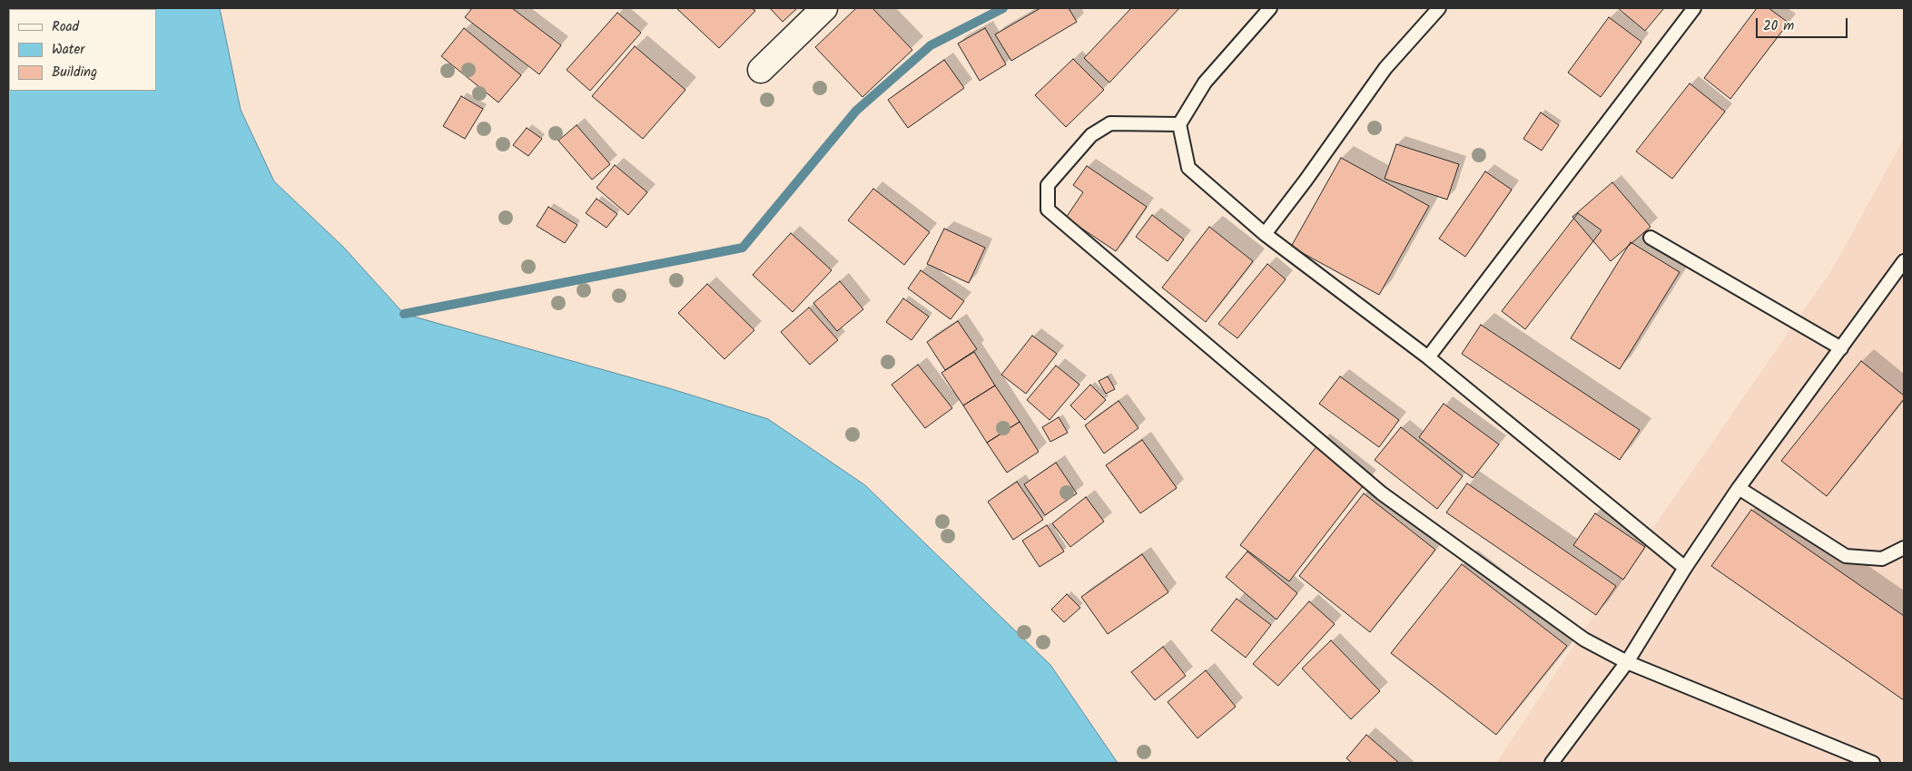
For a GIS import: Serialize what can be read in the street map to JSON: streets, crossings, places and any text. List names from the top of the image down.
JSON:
{
  "legend": ["Road", "Water", "Building"],
  "scale_bar": "20 m"
}
